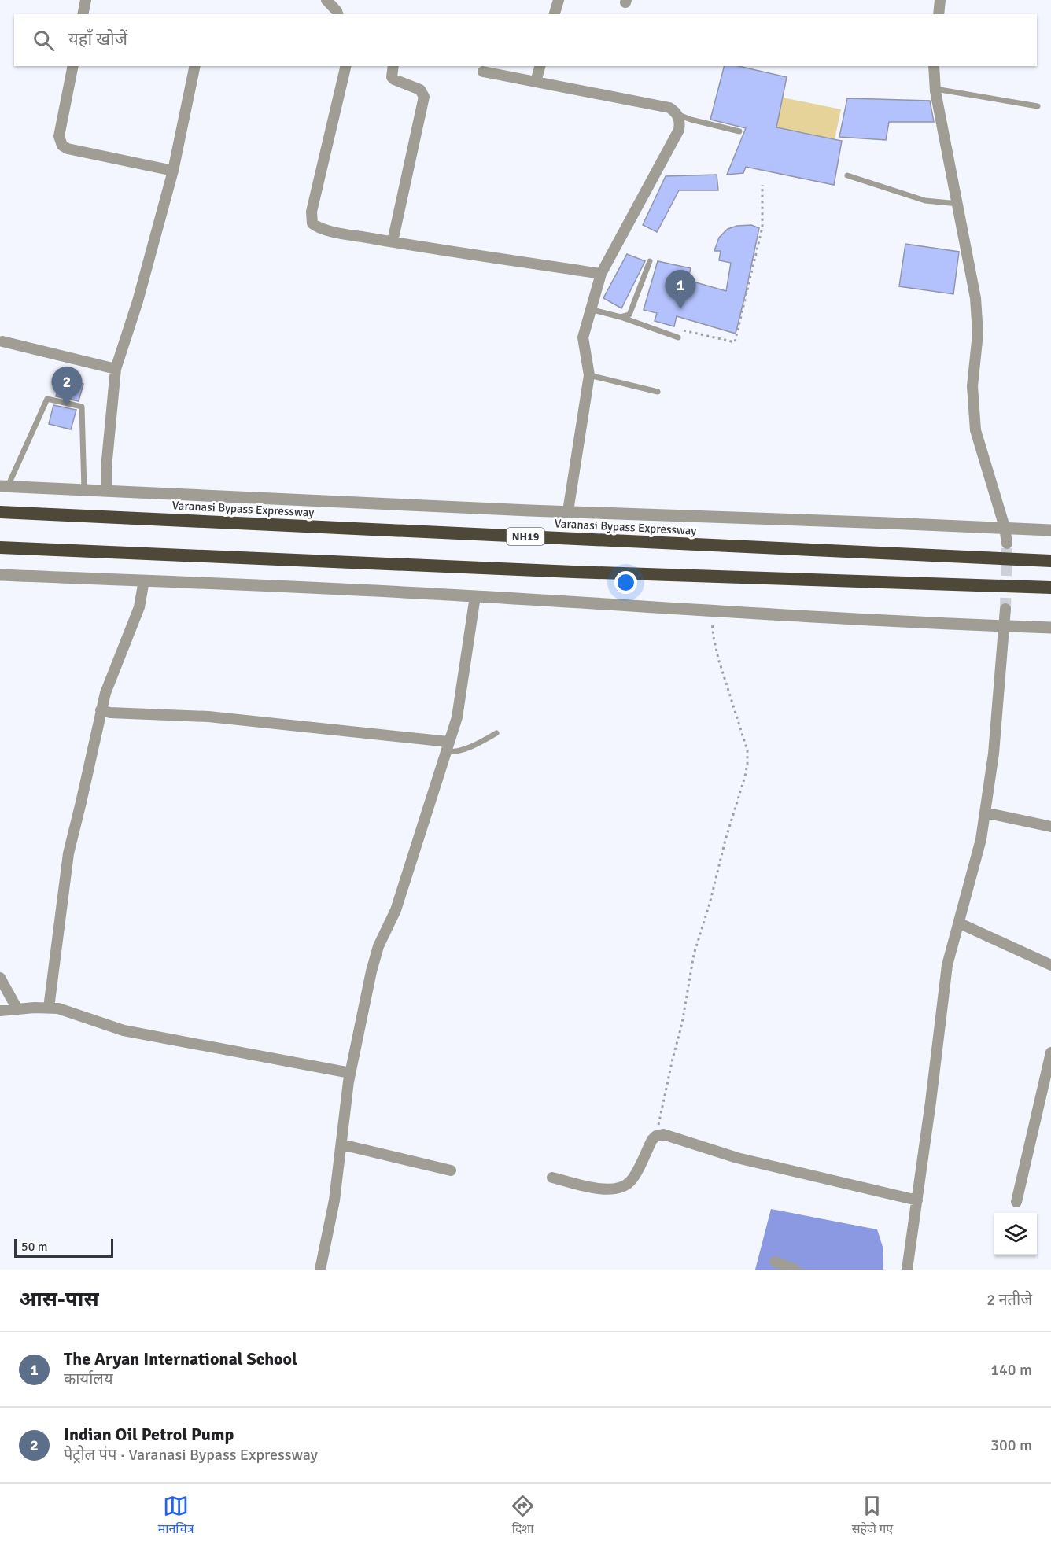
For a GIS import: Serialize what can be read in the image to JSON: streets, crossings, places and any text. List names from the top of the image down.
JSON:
{
  "streets": {
    "highway": ["Varanasi Bypass Expressway", "NH19"]
  },
  "scale_bar": "50 m",
  "page": {
    "search": "यहाँ खोजें",
    "pins": ["1", "2"],
    "scale": "50 m",
    "heading": ["आस-पास", "2 नतीजे"],
    "list": [
      {
        "mark": "1",
        "name": "The Aryan International School",
        "note": "कार्यालय",
        "value": "140 m"
      },
      {
        "mark": "2",
        "name": "Indian Oil Petrol Pump",
        "note": "पेट्रोल पंप · Varanasi Bypass Expressway",
        "value": "300 m"
      }
    ],
    "nav": ["मानचित्र", "दिशा", "सहेजे गए"]
  }
}
